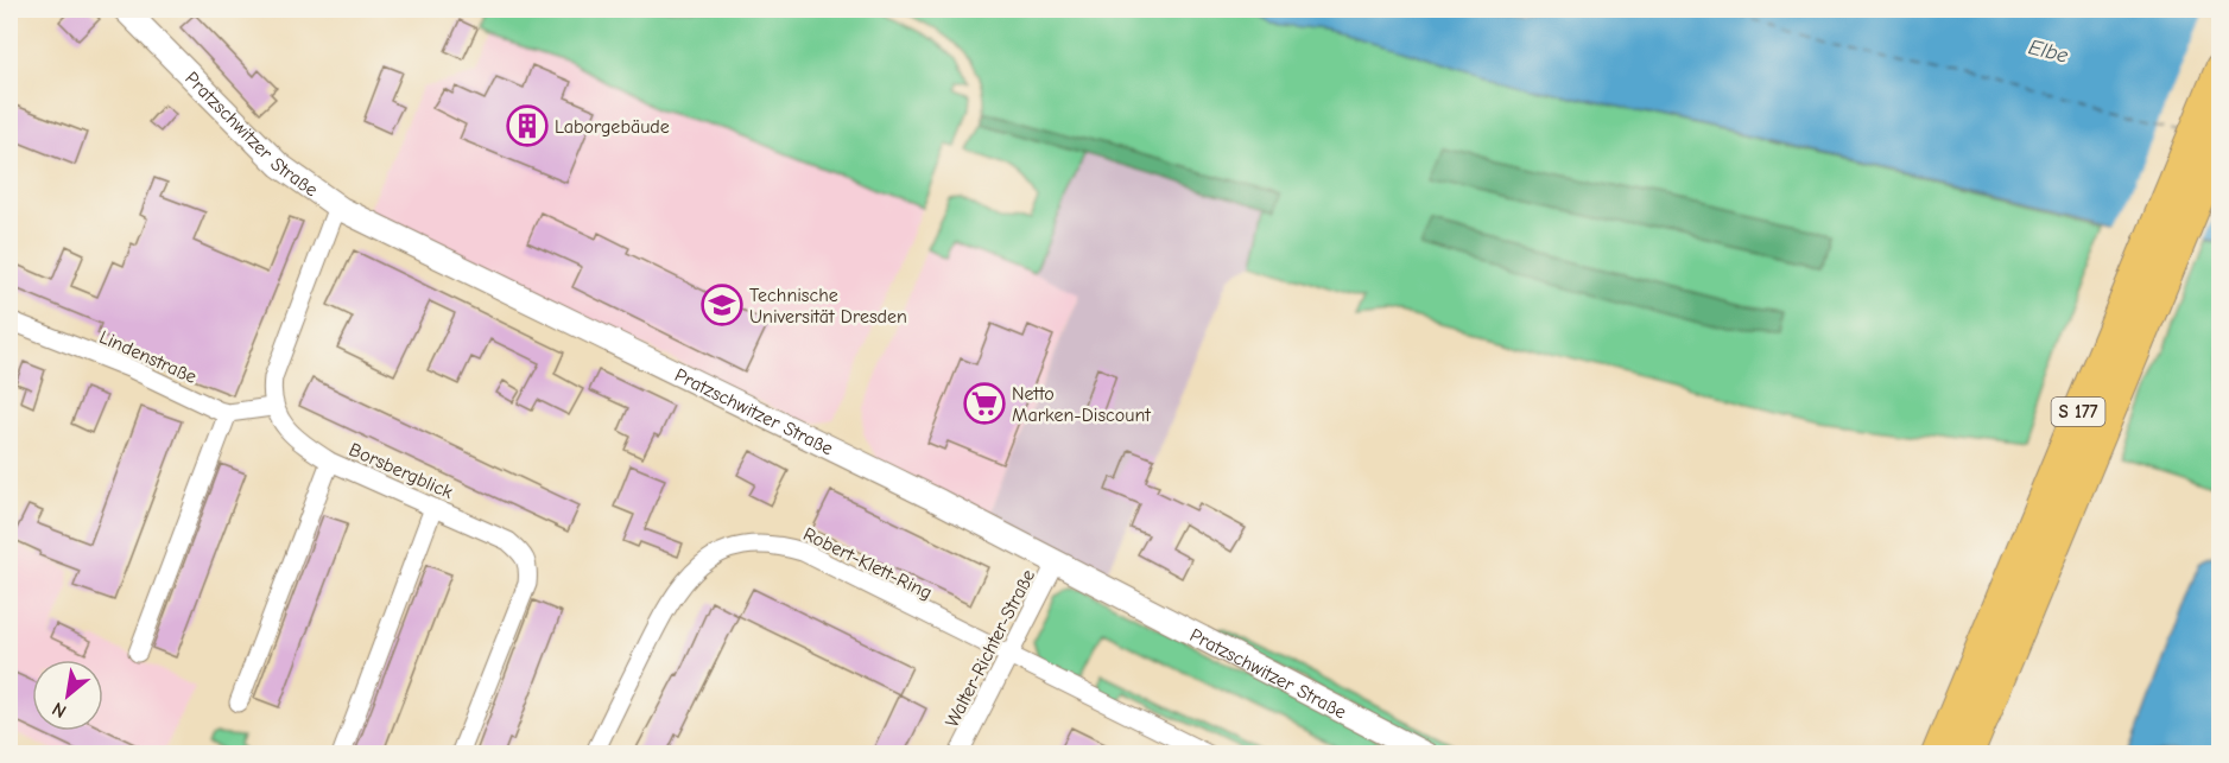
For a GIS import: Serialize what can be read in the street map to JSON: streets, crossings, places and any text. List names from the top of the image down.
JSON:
{
  "streets": {
    "highway": ["S 177"],
    "street": [
      "Pratzschwitzer Straße",
      "Lindenstraße",
      "Borsbergblick",
      "Robert-Klett-Ring",
      "Walter-Richter-Straße"
    ]
  },
  "crossings": [
    ["Pratzschwitzer Straße", "Walter-Richter-Straße"],
    ["Lindenstraße", "Borsbergblick"],
    ["Robert-Klett-Ring", "Walter-Richter-Straße"]
  ],
  "water": ["Elbe"],
  "places": {
    "building": ["Laborgebäude"],
    "school or university": ["Technische Universität Dresden"],
    "supermarket": ["Netto Marken-Discount"]
  },
  "north": "bottom left"
}
